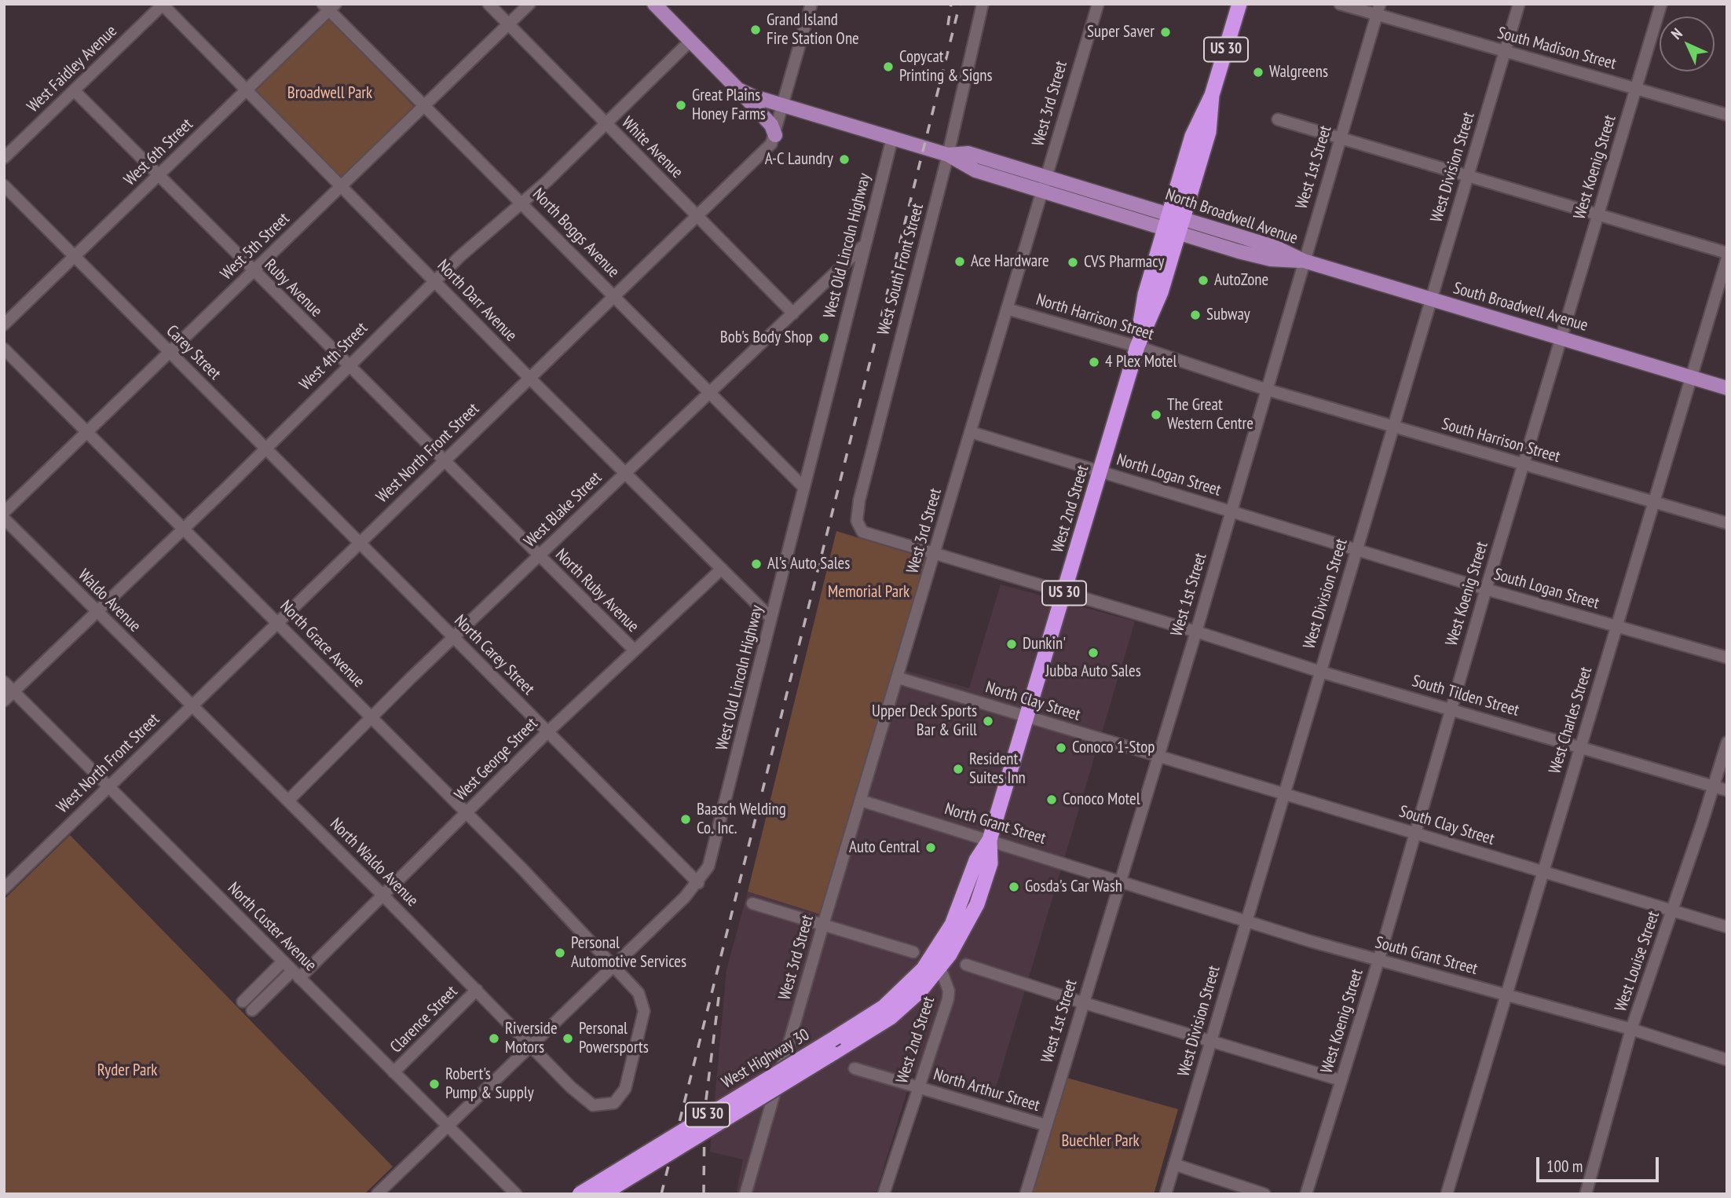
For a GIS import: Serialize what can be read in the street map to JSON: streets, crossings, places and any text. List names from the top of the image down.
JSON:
{
  "streets": {
    "highway": ["US 30", "West 2nd Street", "West Highway 30"],
    "main road": ["North Broadwell Avenue", "South Broadwell Avenue"],
    "street": [
      "South Madison Street",
      "West Faidley Avenue",
      "West 3rd Street",
      "White Avenue",
      "West 6th Street",
      "West 1st Street",
      "West Division Street",
      "West Koenig Street",
      "North Boggs Avenue",
      "West Old Lincoln Highway",
      "West 5th Street",
      "West South Front Street",
      "Ruby Avenue",
      "North Darr Avenue",
      "North Harrison Street",
      "Carey Street",
      "West 4th Street",
      "South Harrison Street",
      "West North Front Street",
      "North Logan Street",
      "West Blake Street",
      "South Logan Street",
      "North Ruby Avenue",
      "Waldo Avenue",
      "North Grace Avenue",
      "North Carey Street",
      "South Tilden Street",
      "North Clay Street",
      "West Charles Street",
      "West George Street",
      "North Grant Street",
      "South Clay Street",
      "North Waldo Avenue",
      "North Custer Avenue",
      "South Grant Street",
      "West Louise Street",
      "Clarence Street",
      "North Arthur Street"
    ]
  },
  "crossings": [
    ["South Madison Street", "West 1st Street"],
    ["South Madison Street", "West Division Street"],
    ["South Madison Street", "West Koenig Street"],
    ["West Faidley Avenue", "Ruby Avenue"],
    ["West Faidley Avenue", "North Darr Avenue"],
    ["West 3rd Street", "North Broadwell Avenue"],
    ["West 3rd Street", "North Harrison Street"],
    ["West 3rd Street", "North Logan Street"],
    ["West 3rd Street", "South Tilden Street"],
    ["West 3rd Street", "North Clay Street"],
    ["West 3rd Street", "North Grant Street"],
    ["White Avenue", "West 5th Street"],
    ["White Avenue", "West 4th Street"],
    ["White Avenue", "West North Front Street"],
    ["White Avenue", "West Blake Street"],
    ["West 6th Street", "North Boggs Avenue"],
    ["West 6th Street", "Ruby Avenue"],
    ["West 6th Street", "North Darr Avenue"],
    ["West 6th Street", "Carey Street"],
    ["West 1st Street", "North Broadwell Avenue"],
    ["West 1st Street", "South Broadwell Avenue"],
    ["West 1st Street", "North Harrison Street"],
    ["West 1st Street", "South Harrison Street"],
    ["West 1st Street", "North Logan Street"],
    ["West 1st Street", "South Logan Street"],
    ["West 1st Street", "South Tilden Street"],
    ["West 1st Street", "North Clay Street"],
    ["West 1st Street", "North Grant Street"],
    ["West 1st Street", "South Clay Street"],
    ["West 1st Street", "South Grant Street"],
    ["West 1st Street", "North Arthur Street"],
    ["West Division Street", "South Broadwell Avenue"],
    ["West Division Street", "South Harrison Street"],
    ["West Division Street", "South Logan Street"],
    ["West Division Street", "South Tilden Street"],
    ["West Division Street", "South Clay Street"],
    ["West Division Street", "South Grant Street"],
    ["West Koenig Street", "South Broadwell Avenue"],
    ["West Koenig Street", "South Harrison Street"],
    ["West Koenig Street", "South Logan Street"],
    ["West Koenig Street", "South Tilden Street"],
    ["West Koenig Street", "South Clay Street"],
    ["West Koenig Street", "South Grant Street"],
    ["North Broadwell Avenue", "West Old Lincoln Highway"],
    ["North Broadwell Avenue", "West South Front Street"],
    ["North Broadwell Avenue", "South Broadwell Avenue"],
    ["North Broadwell Avenue", "West 4th Street"],
    ["North Broadwell Avenue", "West North Front Street"],
    ["North Broadwell Avenue", "West 2nd Street"],
    ["North Boggs Avenue", "West Old Lincoln Highway"],
    ["North Boggs Avenue", "West 5th Street"],
    ["North Boggs Avenue", "West 4th Street"],
    ["North Boggs Avenue", "West North Front Street"],
    ["North Boggs Avenue", "West Blake Street"],
    ["West Old Lincoln Highway", "North Darr Avenue"],
    ["West Old Lincoln Highway", "West Blake Street"],
    ["West Old Lincoln Highway", "North Grace Avenue"],
    ["West Old Lincoln Highway", "North Carey Street"],
    ["West Old Lincoln Highway", "North Waldo Avenue"],
    ["West Old Lincoln Highway", "North Custer Avenue"],
    ["West 5th Street", "Ruby Avenue"],
    ["West 5th Street", "North Darr Avenue"],
    ["West 5th Street", "Carey Street"],
    ["West 5th Street", "North Grace Avenue"],
    ["West South Front Street", "South Tilden Street"],
    ["Ruby Avenue", "West 4th Street"],
    ["Ruby Avenue", "West North Front Street"],
    ["Ruby Avenue", "North Ruby Avenue"],
    ["North Darr Avenue", "West 4th Street"],
    ["North Darr Avenue", "West North Front Street"],
    ["North Darr Avenue", "West Blake Street"],
    ["North Darr Avenue", "West George Street"],
    ["South Broadwell Avenue", "West Charles Street"],
    ["North Harrison Street", "South Harrison Street"],
    ["North Harrison Street", "West 2nd Street"],
    ["Carey Street", "West 4th Street"],
    ["Carey Street", "West North Front Street"],
    ["Carey Street", "North Carey Street"],
    ["West 4th Street", "Waldo Avenue"],
    ["West 4th Street", "North Grace Avenue"],
    ["West 4th Street", "North Custer Avenue"],
    ["South Harrison Street", "West Charles Street"],
    ["West North Front Street", "North Ruby Avenue"],
    ["West North Front Street", "Waldo Avenue"],
    ["West North Front Street", "North Grace Avenue"],
    ["West North Front Street", "North Carey Street"],
    ["West North Front Street", "North Waldo Avenue"],
    ["West North Front Street", "North Custer Avenue"],
    ["North Logan Street", "West 2nd Street"],
    ["North Logan Street", "South Logan Street"],
    ["West 2nd Street", "South Tilden Street"],
    ["West 2nd Street", "North Clay Street"],
    ["West 2nd Street", "North Grant Street"],
    ["West 2nd Street", "West Highway 30"],
    ["West 2nd Street", "North Arthur Street"],
    ["West Blake Street", "North Ruby Avenue"],
    ["West Blake Street", "North Grace Avenue"],
    ["West Blake Street", "North Carey Street"],
    ["West Blake Street", "North Waldo Avenue"],
    ["South Logan Street", "West Charles Street"],
    ["North Ruby Avenue", "West George Street"],
    ["Waldo Avenue", "North Waldo Avenue"],
    ["North Grace Avenue", "West George Street"],
    ["North Grace Avenue", "North Waldo Avenue"],
    ["North Carey Street", "West George Street"],
    ["South Tilden Street", "West Charles Street"],
    ["South Tilden Street", "West Louise Street"],
    ["North Clay Street", "South Clay Street"],
    ["West Charles Street", "South Clay Street"],
    ["West Charles Street", "South Grant Street"],
    ["West George Street", "North Waldo Avenue"],
    ["West George Street", "North Custer Avenue"],
    ["North Grant Street", "South Grant Street"],
    ["South Clay Street", "West Louise Street"],
    ["North Waldo Avenue", "Clarence Street"],
    ["North Custer Avenue", "Clarence Street"],
    ["South Grant Street", "West Louise Street"]
  ],
  "parks": [
    "Broadwell Park",
    "Memorial Park",
    "Ryder Park",
    "Buechler Park"
  ],
  "places": [
    "Grand Island Fire Station One",
    "Super Saver",
    "Copycat Printing & Signs",
    "Walgreens",
    "Great Plains Honey Farms",
    "A-C Laundry",
    "Ace Hardware",
    "CVS Pharmacy",
    "AutoZone",
    "Subway",
    "Bob's Body Shop",
    "4 Plex Motel",
    "The Great Western Centre",
    "Al's Auto Sales",
    "Dunkin'",
    "Jubba Auto Sales",
    "Upper Deck Sports Bar & Grill",
    "Conoco 1-Stop",
    "Resident Suites Inn",
    "Conoco Motel",
    "Baasch Welding Co. Inc.",
    "Auto Central",
    "Gosda's Car Wash",
    "Personal Automotive Services",
    "Riverside Motors",
    "Personal Powersports",
    "Robert's Pump & Supply"
  ],
  "scale_bar": "100 m",
  "north": "top left"
}
